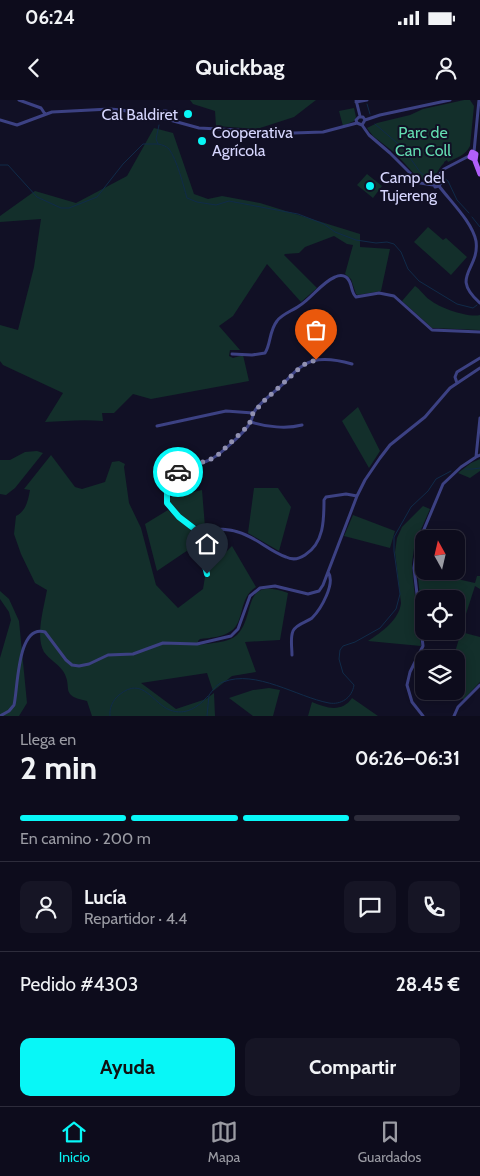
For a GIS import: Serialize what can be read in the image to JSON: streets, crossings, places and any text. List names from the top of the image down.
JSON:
{
  "parks": ["Parc de Can Coll"],
  "places": ["Cal Baldiret", "Cooperativa Agrícola", "Camp del Tujereng"],
  "north": "top",
  "page": {
    "status": "06:24",
    "header": "Quickbag",
    "heading": ["2 min", "Llega en", "06:26–06:31"],
    "panel": [
      "Lucía",
      "Repartidor · 4.4",
      "Pedido #4303",
      "28.45 €"
    ],
    "bar": "En camino · 200 m",
    "buttons": ["Ayuda", "Compartir"],
    "tabs": ["Inicio", "Mapa", "Guardados"]
  }
}
